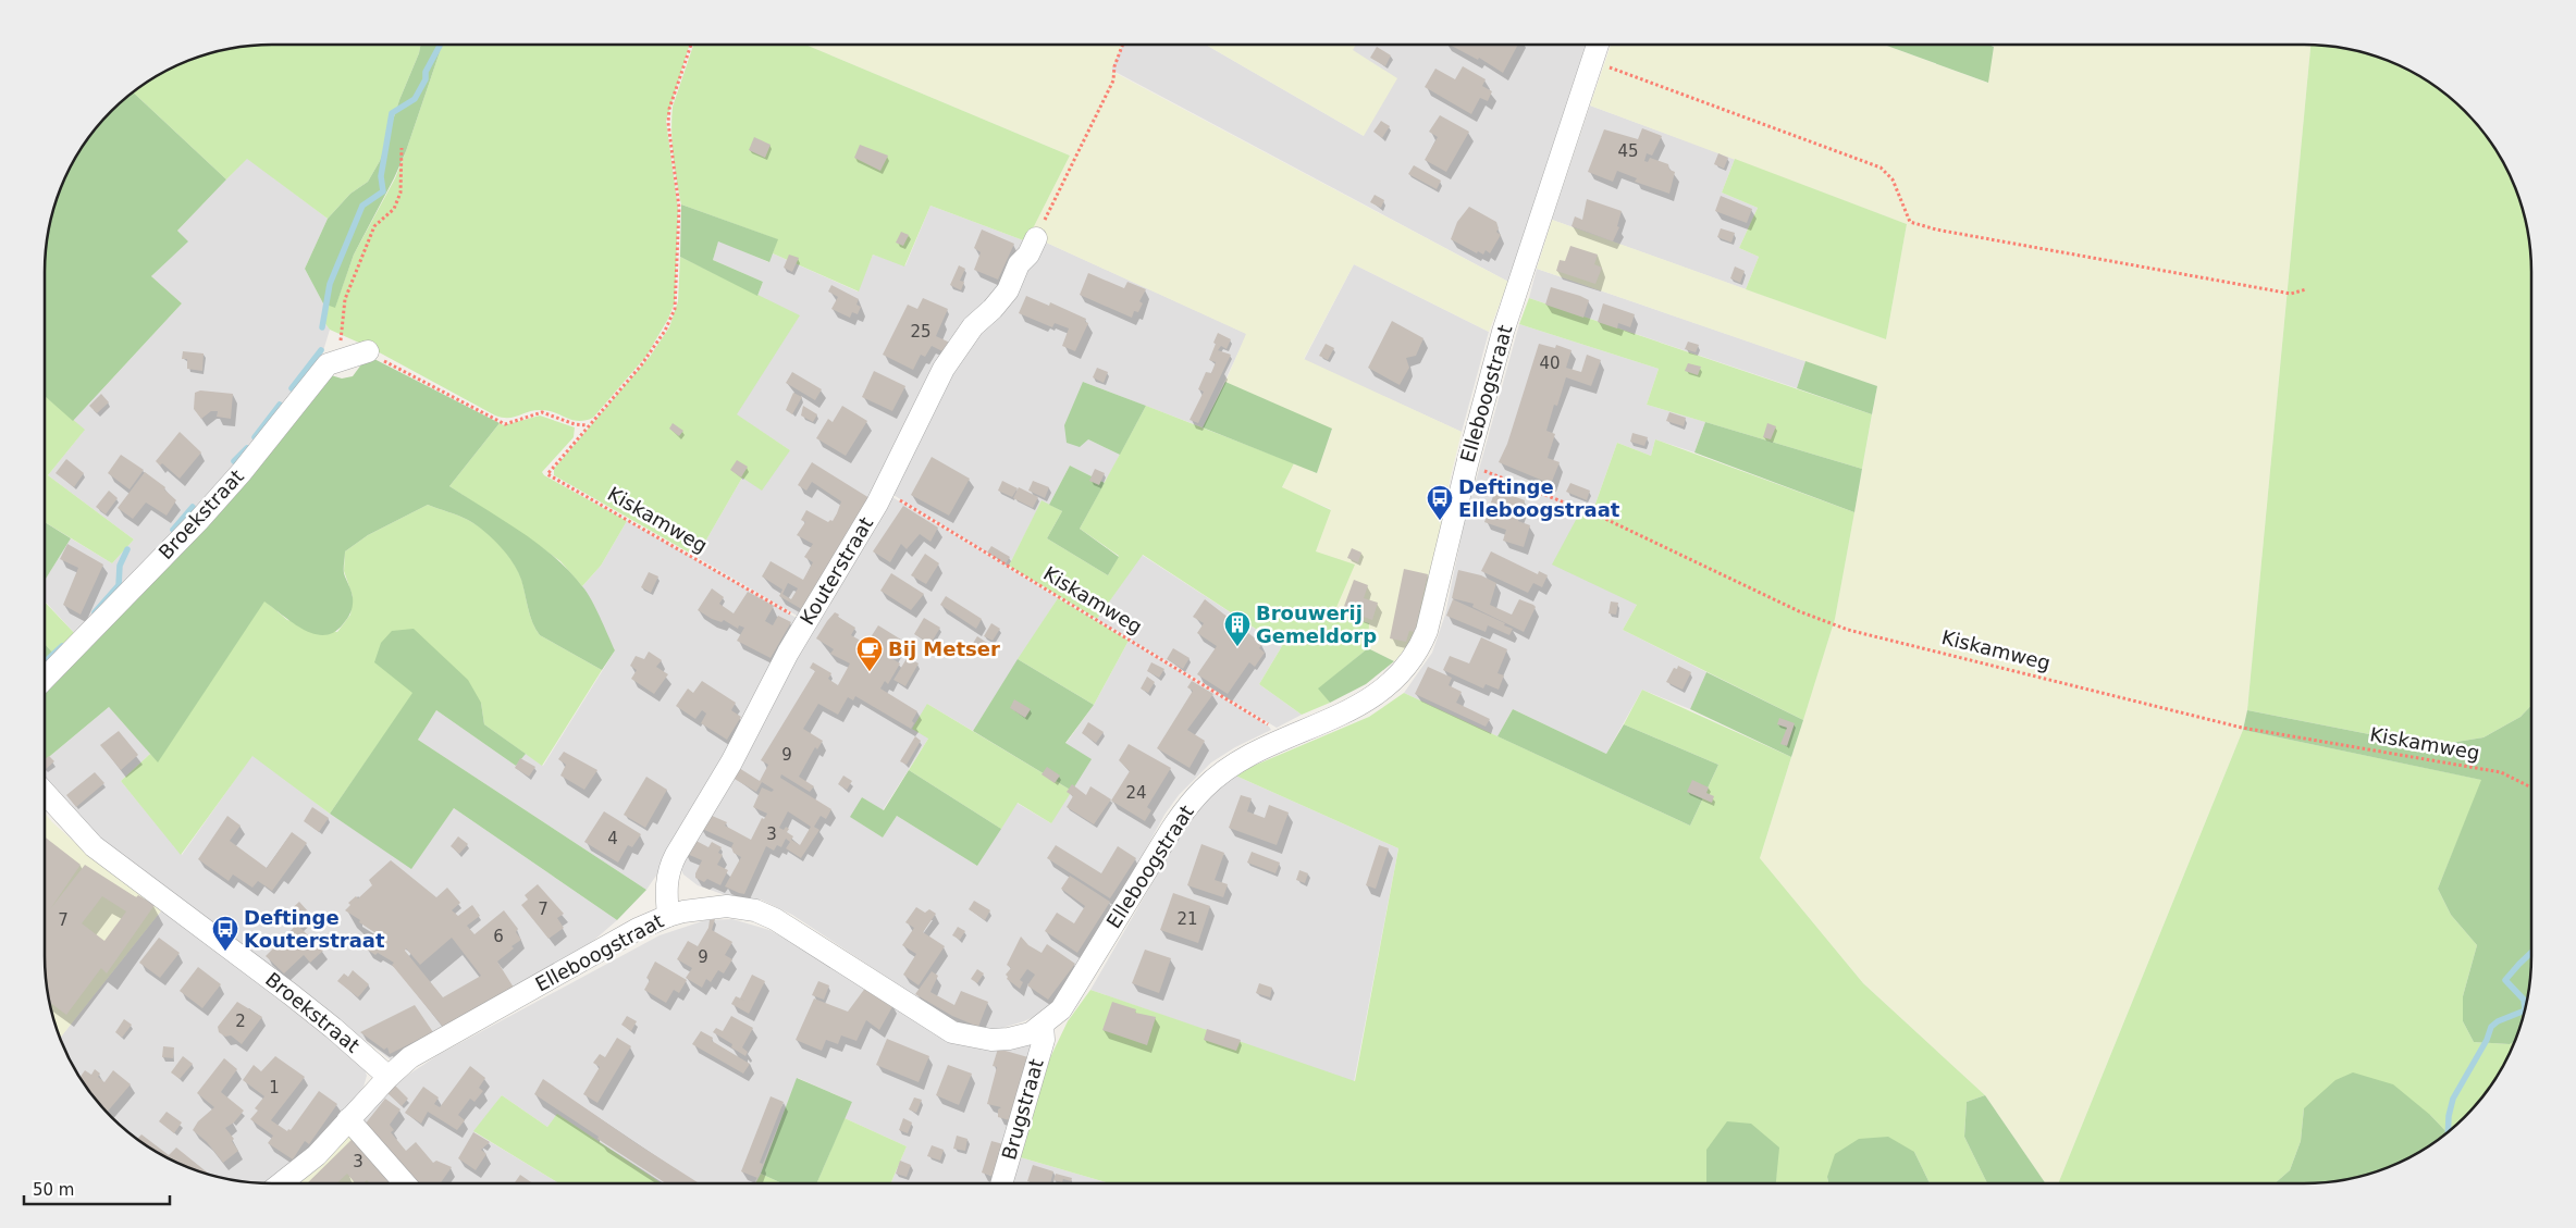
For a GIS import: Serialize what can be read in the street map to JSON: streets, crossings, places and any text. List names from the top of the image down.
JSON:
{
  "streets": {
    "street": [
      "Elleboogstraat",
      "Broekstraat",
      "Kouterstraat",
      "Brugstraat"
    ],
    "path": ["Kiskamweg"]
  },
  "crossings": [
    ["Elleboogstraat", "Broekstraat"],
    ["Elleboogstraat", "Kiskamweg"],
    ["Elleboogstraat", "Kouterstraat"],
    ["Elleboogstraat", "Brugstraat"],
    ["Kiskamweg", "Kouterstraat"]
  ],
  "places": {
    "bus stop": ["Deftinge Elleboogstraat", "Deftinge Kouterstraat"],
    "building": ["Brouwerij Gemeldorp"],
    "cafe": ["Bij Metser"]
  },
  "house_numbers": [
    "45",
    "25",
    "40",
    "9",
    "24",
    "3",
    "4",
    "7",
    "21",
    "7",
    "6",
    "9",
    "2",
    "1",
    "3"
  ],
  "scale_bar": "50 m"
}
